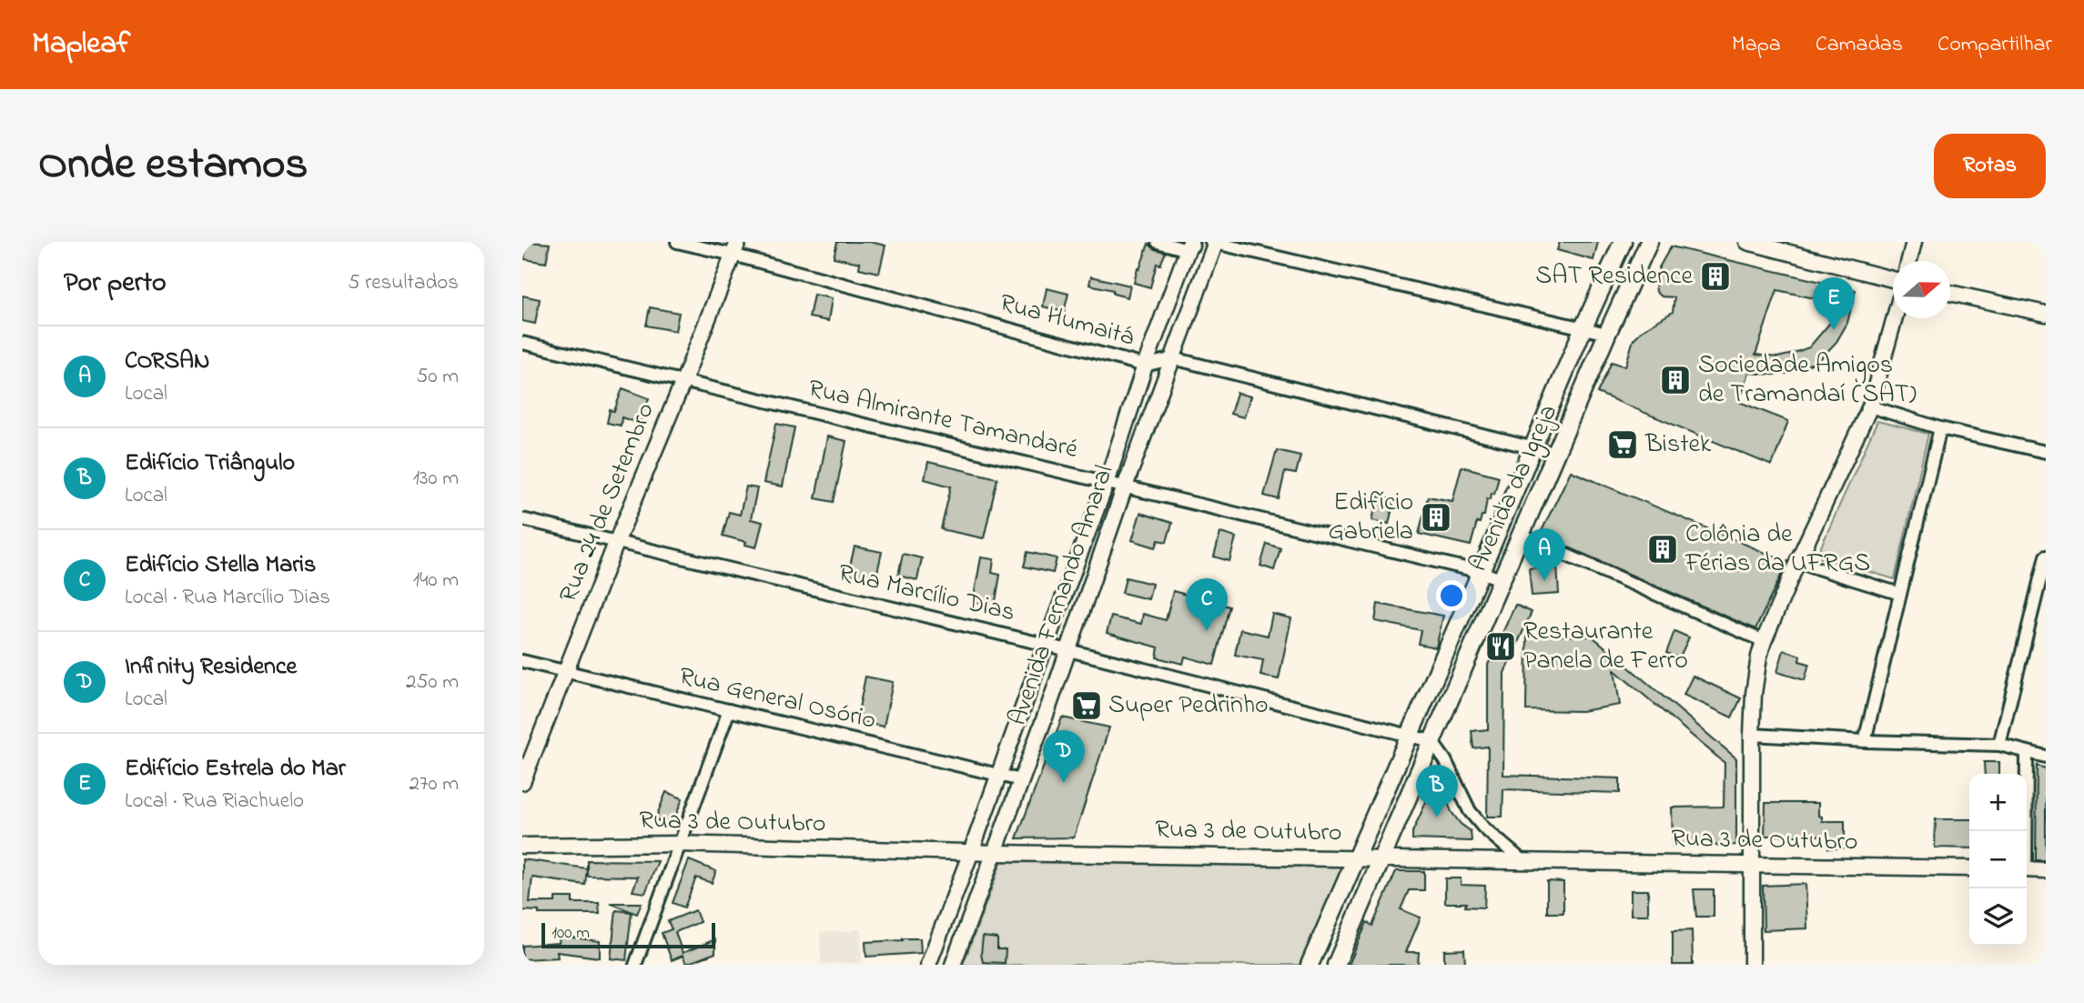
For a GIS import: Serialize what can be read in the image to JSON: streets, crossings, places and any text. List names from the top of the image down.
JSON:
{
  "streets": {
    "main road": ["Avenida da Igreja"],
    "street": [
      "Rua Humaitá",
      "Rua Almirante Tamandaré",
      "Rua 24 de Setembro",
      "Rua Marcílio Dias",
      "Avenida Fernando Amaral",
      "Rua General Osório",
      "Rua 3 de Outubro"
    ]
  },
  "crossings": [
    ["Rua Humaitá", "Avenida da Igreja"],
    ["Rua Humaitá", "Rua 24 de Setembro"],
    ["Rua Humaitá", "Avenida Fernando Amaral"],
    ["Rua Almirante Tamandaré", "Avenida da Igreja"],
    ["Rua Almirante Tamandaré", "Rua 24 de Setembro"],
    ["Rua Almirante Tamandaré", "Avenida Fernando Amaral"],
    ["Avenida da Igreja", "Rua Marcílio Dias"],
    ["Avenida da Igreja", "Rua 3 de Outubro"],
    ["Rua 24 de Setembro", "Rua Marcílio Dias"],
    ["Rua 24 de Setembro", "Rua General Osório"],
    ["Rua Marcílio Dias", "Avenida Fernando Amaral"],
    ["Avenida Fernando Amaral", "Rua General Osório"],
    ["Avenida Fernando Amaral", "Rua 3 de Outubro"]
  ],
  "places": {
    "building": [
      "SAT Residence",
      "Sociedade Amigos de Tramandaí (SAT)",
      "Edifício Gabriela",
      "Colônia de Férias da UFRGS"
    ],
    "supermarket": ["Bistek", "Super Pedrinho"],
    "restaurant": ["Restaurante Panela de Ferro"]
  },
  "scale_bar": "100 m",
  "north": "right",
  "page": {
    "header": "Mapleaf",
    "nav": ["Mapa", "Camadas", "Compartilhar"],
    "title": "Onde estamos",
    "buttons": "Rotas",
    "heading": ["Por perto", "5 resultados"],
    "pins": [
      "E",
      "A",
      "C",
      "D",
      "B"
    ],
    "list": [
      {
        "mark": "A",
        "name": "CORSAN",
        "note": "Local",
        "value": "50 m"
      },
      {
        "mark": "B",
        "name": "Edifício Triângulo",
        "note": "Local",
        "value": "130 m"
      },
      {
        "mark": "C",
        "name": "Edifício Stella Maris",
        "note": "Local · Rua Marcílio Dias",
        "value": "140 m"
      },
      {
        "mark": "D",
        "name": "Infinity Residence",
        "note": "Local",
        "value": "250 m"
      },
      {
        "mark": "E",
        "name": "Edifício Estrela do Mar",
        "note": "Local · Rua Riachuelo",
        "value": "270 m"
      }
    ],
    "map_buttons": ["+", "−"],
    "scale": "100 m"
  }
}
